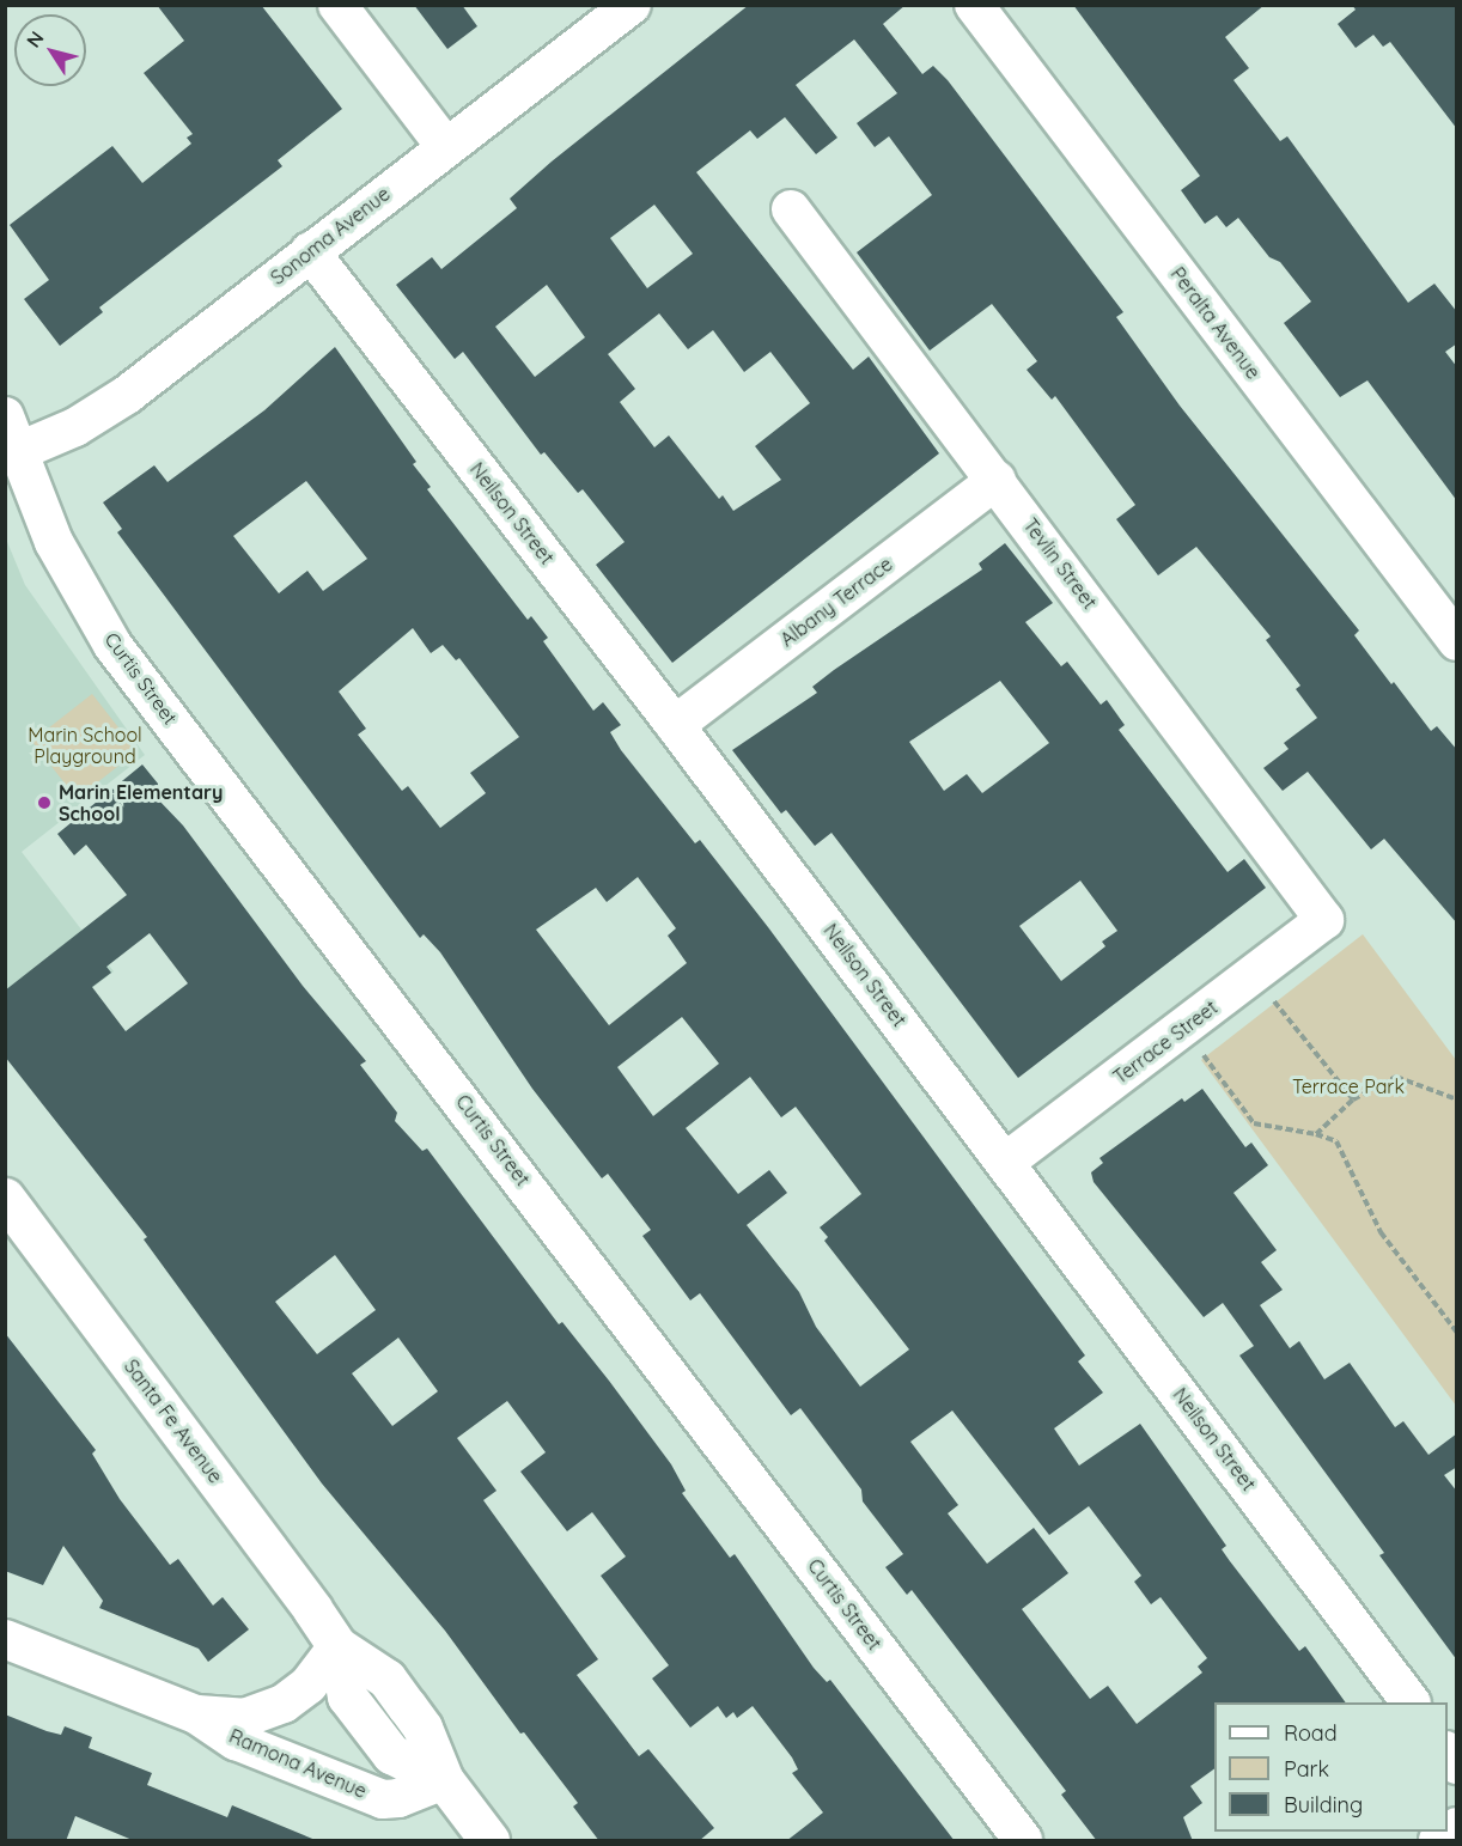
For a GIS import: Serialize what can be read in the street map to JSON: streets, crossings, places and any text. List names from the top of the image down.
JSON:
{
  "streets": {
    "street": [
      "Sonoma Avenue",
      "Peralta Avenue",
      "Neilson Street",
      "Tevlin Street",
      "Albany Terrace",
      "Curtis Street",
      "Terrace Street",
      "Santa Fe Avenue",
      "Ramona Avenue"
    ]
  },
  "crossings": [
    ["Sonoma Avenue", "Neilson Street"],
    ["Sonoma Avenue", "Curtis Street"],
    ["Neilson Street", "Albany Terrace"],
    ["Neilson Street", "Terrace Street"],
    ["Tevlin Street", "Albany Terrace"],
    ["Tevlin Street", "Terrace Street"],
    ["Santa Fe Avenue", "Ramona Avenue"]
  ],
  "parks": ["Marin School Playground", "Terrace Park"],
  "places": ["Marin Elementary School"],
  "legend": ["Road", "Park", "Building"],
  "north": "top left"
}
